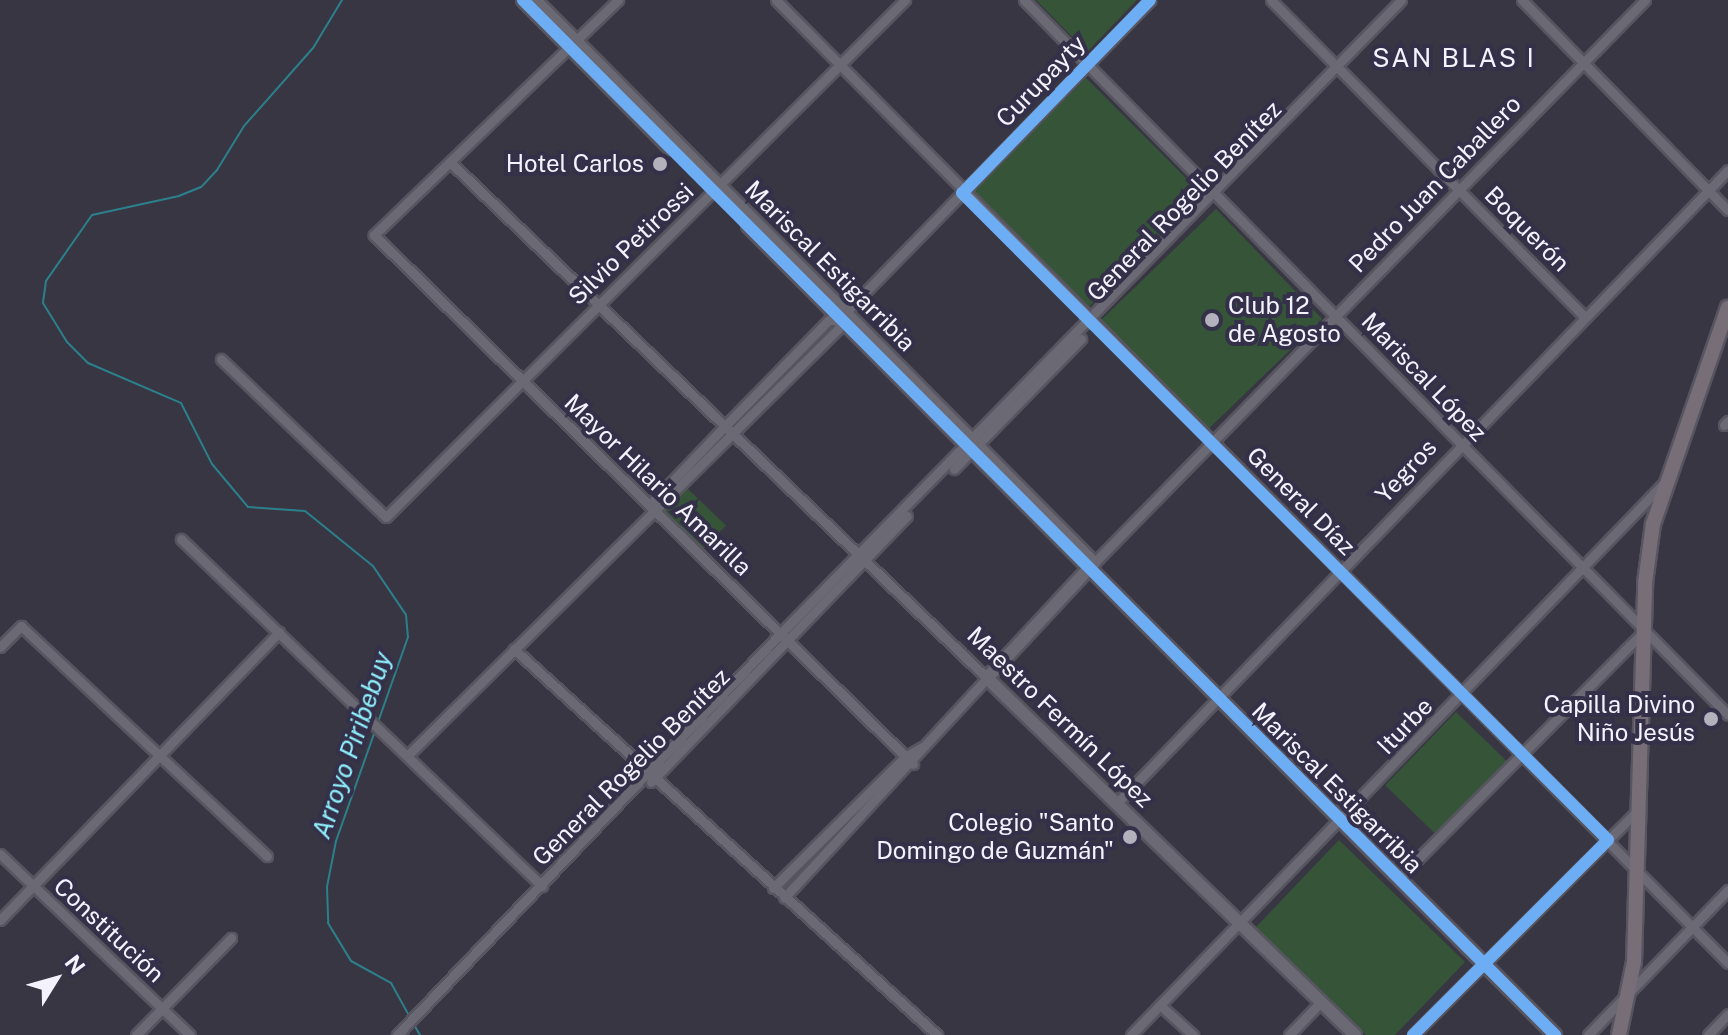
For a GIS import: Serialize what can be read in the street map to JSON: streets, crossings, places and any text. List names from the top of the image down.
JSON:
{
  "streets": {
    "street": [
      "Curupayty",
      "Pedro Juan Caballero",
      "General Rogelio Benítez",
      "Boquerón",
      "Silvio Petirossi",
      "Mariscal Estigarribia",
      "Mariscal López",
      "Yegros",
      "Mayor Hilario Amarilla",
      "General Díaz",
      "Maestro Fermín López",
      "Iturbe",
      "Constitución"
    ]
  },
  "crossings": [
    ["Curupayty", "Mariscal Estigarribia"],
    ["Curupayty", "Mariscal López"],
    ["Curupayty", "Mayor Hilario Amarilla"],
    ["Curupayty", "General Díaz"],
    ["Curupayty", "Maestro Fermín López"],
    ["Pedro Juan Caballero", "Boquerón"],
    ["Pedro Juan Caballero", "Mariscal Estigarribia"],
    ["Pedro Juan Caballero", "Mariscal López"],
    ["Pedro Juan Caballero", "Mayor Hilario Amarilla"],
    ["Pedro Juan Caballero", "General Díaz"],
    ["Pedro Juan Caballero", "Maestro Fermín López"],
    ["General Rogelio Benítez", "Boquerón"],
    ["General Rogelio Benítez", "Mariscal Estigarribia"],
    ["General Rogelio Benítez", "Mariscal López"],
    ["General Rogelio Benítez", "Mayor Hilario Amarilla"],
    ["General Rogelio Benítez", "General Díaz"],
    ["General Rogelio Benítez", "Maestro Fermín López"],
    ["Boquerón", "Yegros"],
    ["Silvio Petirossi", "Mariscal Estigarribia"],
    ["Silvio Petirossi", "Mayor Hilario Amarilla"],
    ["Silvio Petirossi", "General Díaz"],
    ["Silvio Petirossi", "Maestro Fermín López"],
    ["Mariscal Estigarribia", "Yegros"],
    ["Mariscal Estigarribia", "Iturbe"],
    ["Mariscal López", "Yegros"],
    ["Mariscal López", "Iturbe"],
    ["Yegros", "General Díaz"],
    ["Yegros", "Maestro Fermín López"],
    ["Mayor Hilario Amarilla", "Maestro Fermín López"],
    ["General Díaz", "Iturbe"],
    ["Maestro Fermín López", "Iturbe"]
  ],
  "districts": ["SAN BLAS I"],
  "water": ["Arroyo Piribebuy"],
  "places": [
    "Hotel Carlos",
    "Club 12 de Agosto",
    "Capilla Divino Niño Jesús",
    "Colegio \"Santo Domingo de Guzmán\""
  ],
  "north": "top right"
}
